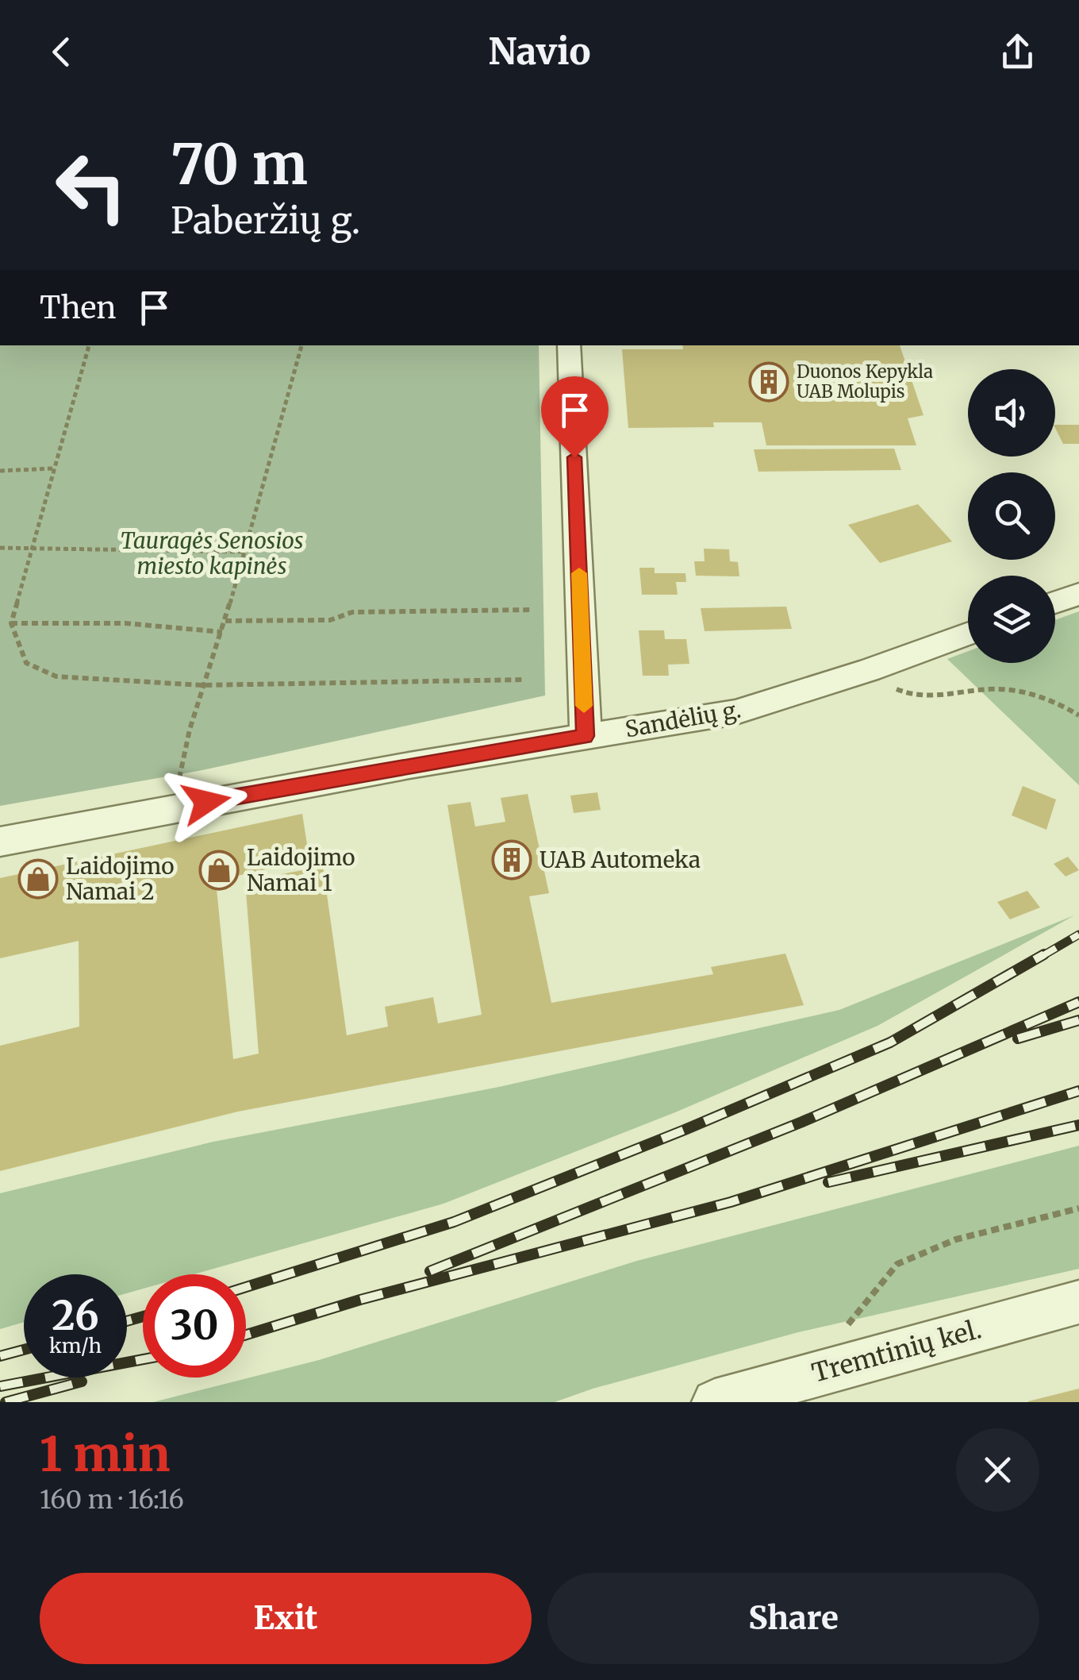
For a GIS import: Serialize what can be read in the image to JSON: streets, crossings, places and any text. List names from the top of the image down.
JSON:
{
  "streets": {
    "street": ["Sandėlių g.", "Tremtinių kel."]
  },
  "parks": ["Tauragės Senosios miesto kapinės"],
  "places": {
    "building": ["Duonos Kepykla UAB Molupis", "UAB Automeka"],
    "shop": ["Laidojimo Namai 1", "Laidojimo Namai 2"]
  },
  "page": {
    "header": "Navio",
    "turn": ["70 m", "Paberžių g."],
    "then": "Then",
    "speed": "26 km/h",
    "limit": "30",
    "heading": ["1 min", "160 m · 16:16"],
    "buttons": ["Exit", "Share"]
  }
}
